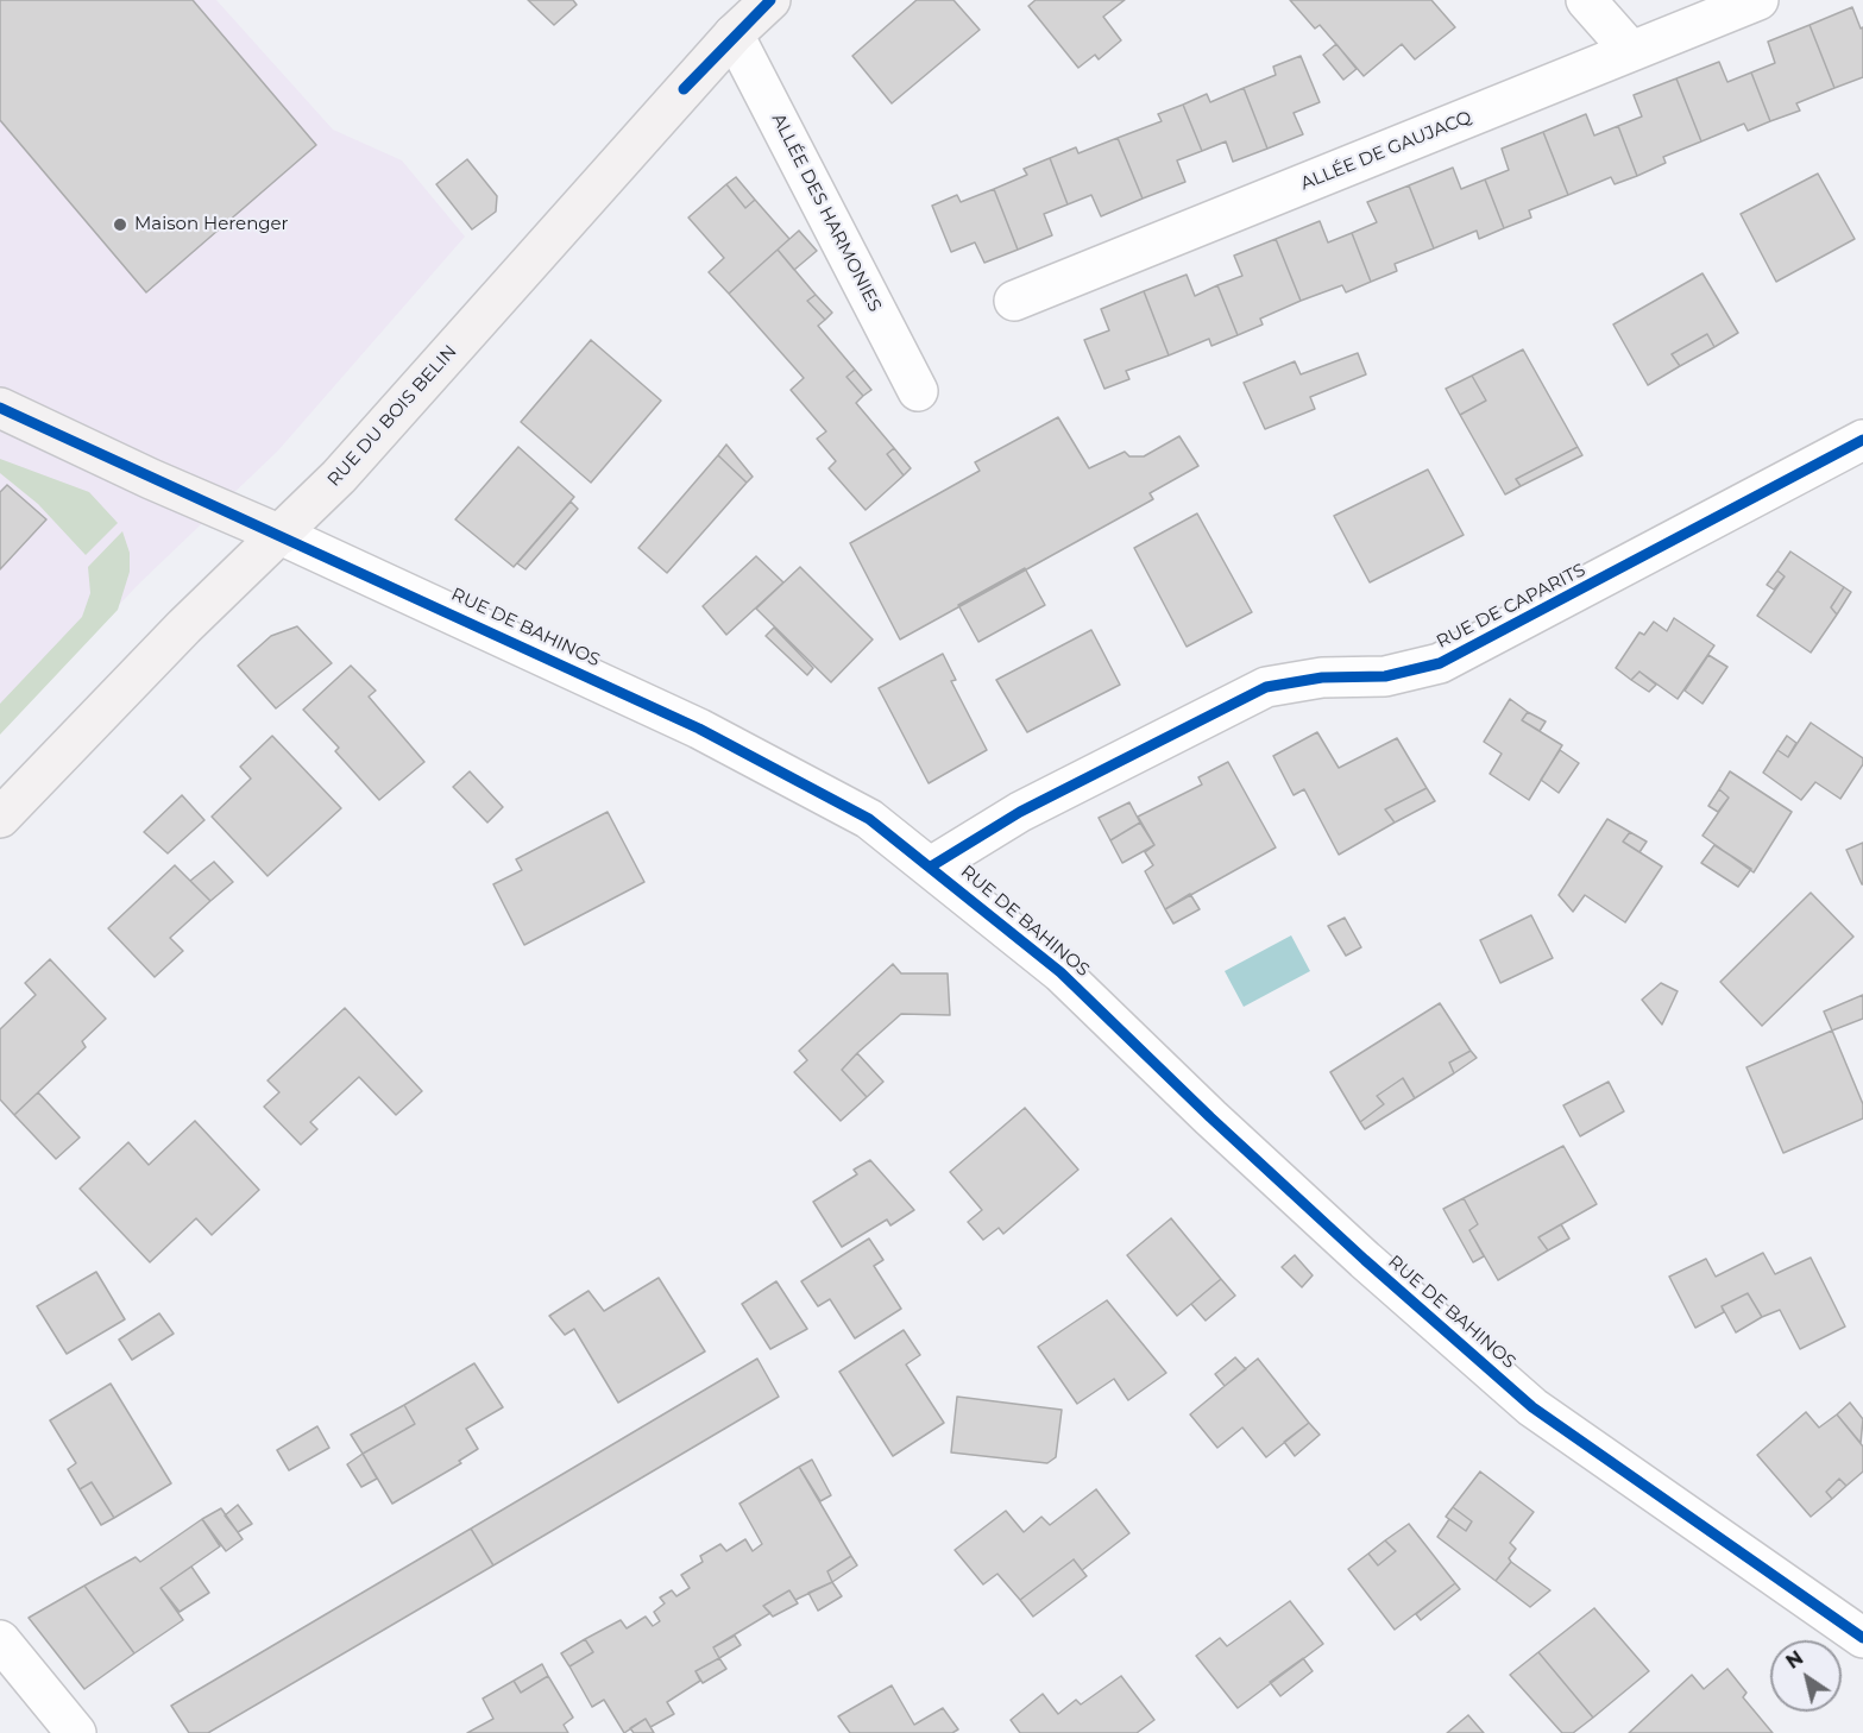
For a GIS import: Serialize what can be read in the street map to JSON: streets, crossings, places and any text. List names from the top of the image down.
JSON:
{
  "streets": {
    "street": [
      "ALLÉE DE GAUJACQ",
      "ALLÉE DES HARMONIES",
      "RUE DU BOIS BELIN",
      "RUE DE CAPARITS",
      "RUE DE BAHINOS"
    ]
  },
  "crossings": [
    ["ALLÉE DES HARMONIES", "RUE DU BOIS BELIN"],
    ["RUE DU BOIS BELIN", "RUE DE BAHINOS"],
    ["RUE DE CAPARITS", "RUE DE BAHINOS"]
  ],
  "places": ["Maison Herenger"],
  "north": "top left"
}
